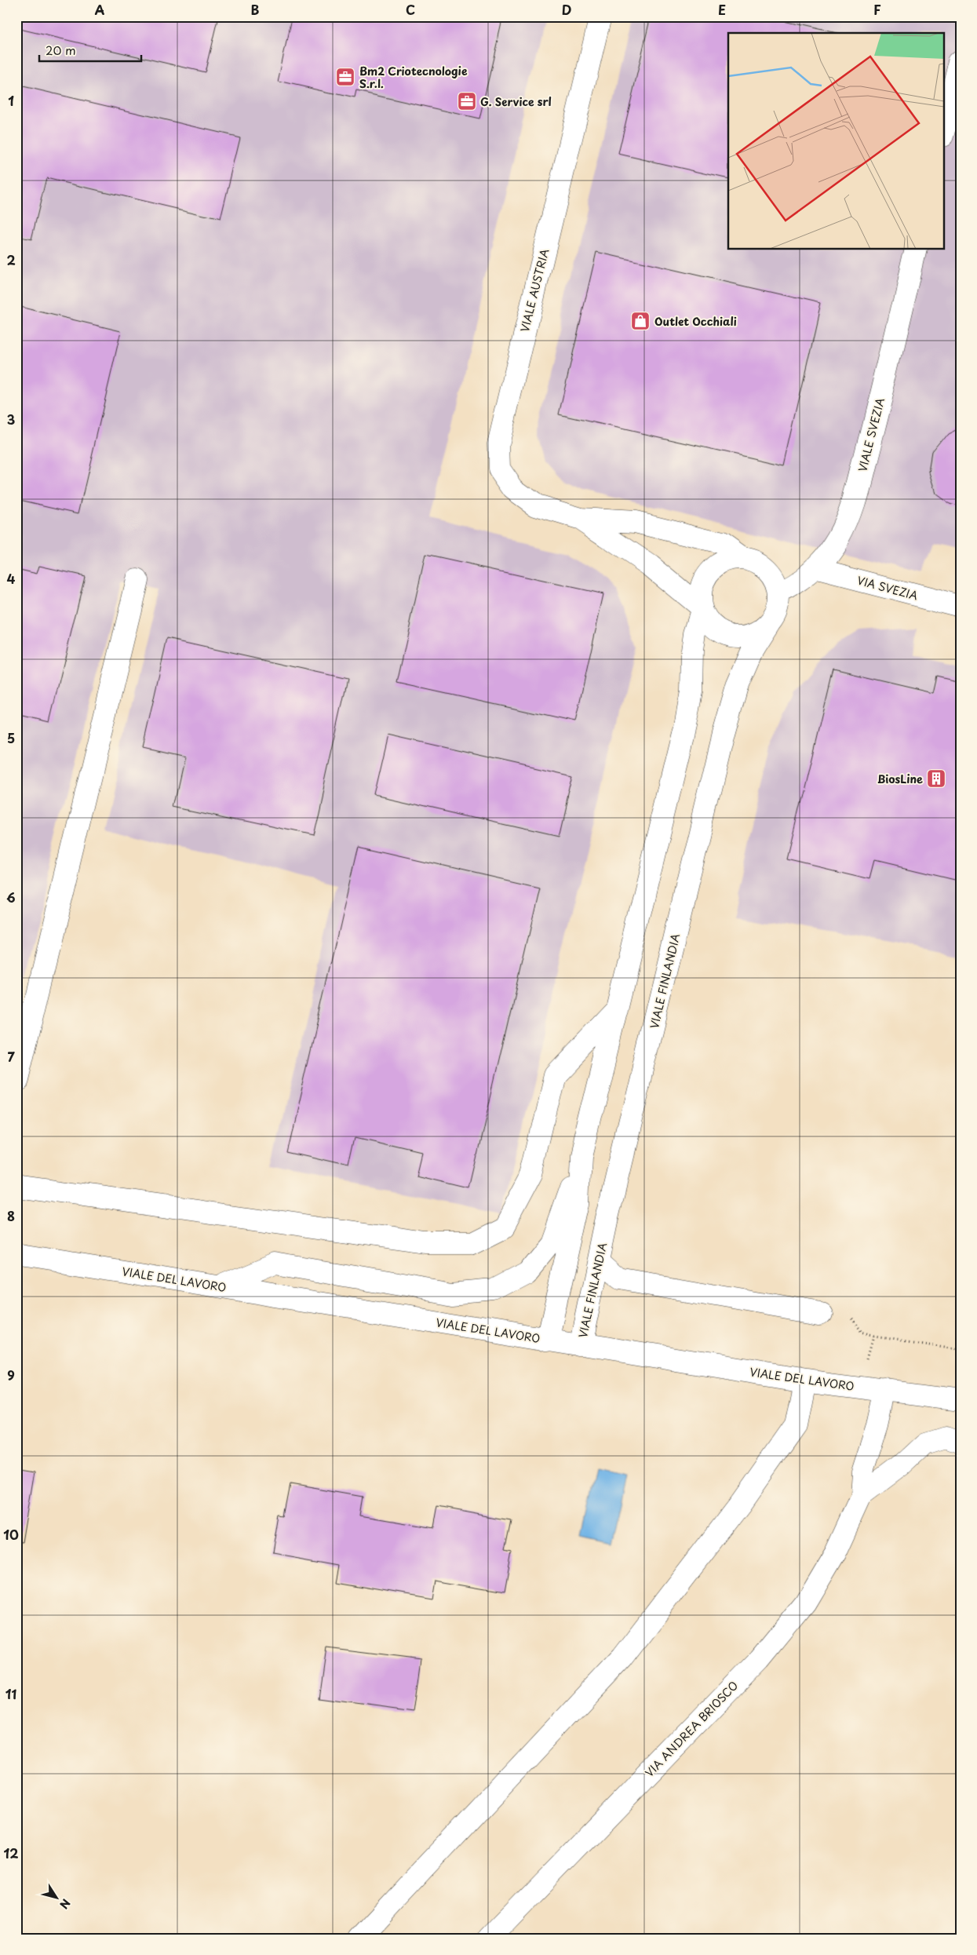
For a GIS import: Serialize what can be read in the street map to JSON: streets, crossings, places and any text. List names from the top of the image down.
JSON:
{
  "streets": {
    "street": [
      "VIALE AUSTRIA",
      "VIALE SVEZIA",
      "VIA SVEZIA",
      "VIALE FINLANDIA",
      "VIALE DEL LAVORO",
      "VIA ANDREA BRIOSCO"
    ]
  },
  "crossings": [
    ["VIALE AUSTRIA", "VIALE SVEZIA"],
    ["VIALE AUSTRIA", "VIALE FINLANDIA"],
    ["VIALE SVEZIA", "VIA SVEZIA"],
    ["VIALE SVEZIA", "VIALE FINLANDIA"],
    ["VIALE FINLANDIA", "VIALE DEL LAVORO"],
    ["VIALE DEL LAVORO", "VIA ANDREA BRIOSCO"]
  ],
  "places": {
    "office": ["Bm2 Criotecnologie S.r.l.", "G. Service srl"],
    "shop": ["Outlet Occhiali"],
    "building": ["BiosLine"]
  },
  "scale_bar": "20 m",
  "north": "bottom right",
  "grid": {
    "columns": [
      "A",
      "B",
      "C",
      "D",
      "E",
      "F"
    ],
    "rows": [
      "1",
      "2",
      "3",
      "4",
      "5",
      "6",
      "7",
      "8",
      "9",
      "10",
      "11",
      "12"
    ]
  }
}
